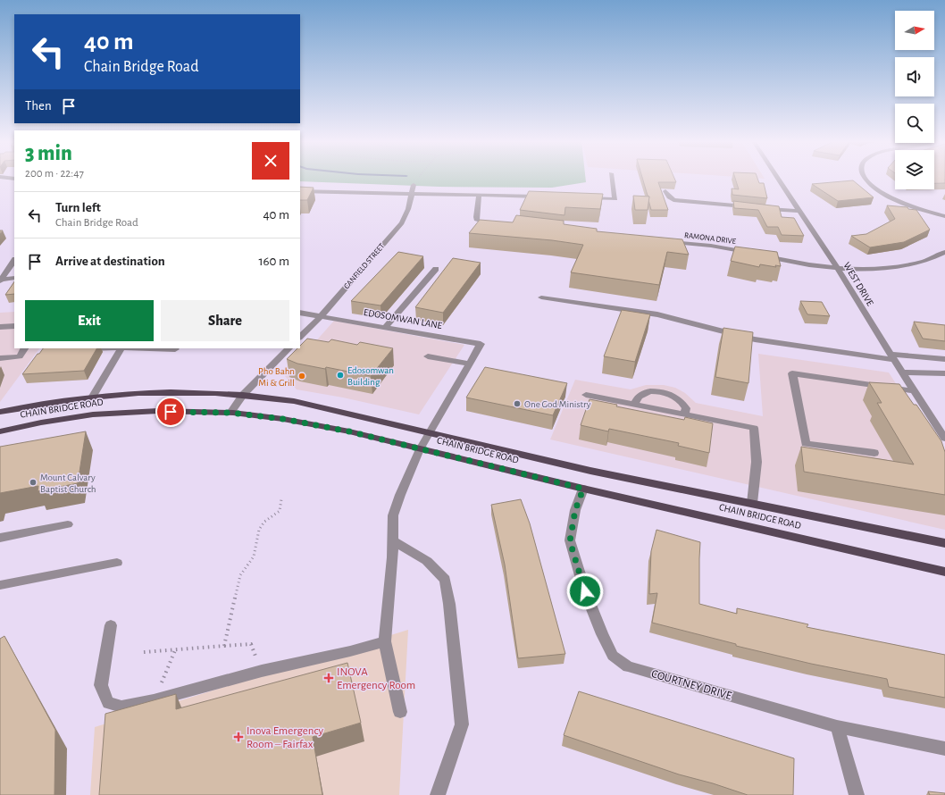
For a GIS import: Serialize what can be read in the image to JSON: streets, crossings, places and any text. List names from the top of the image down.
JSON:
{
  "streets": {
    "main road": ["CHAIN BRIDGE ROAD"],
    "street": [
      "RAMONA DRIVE",
      "CANFIELD STREET",
      "WEST DRIVE",
      "EDOSOMWAN LANE",
      "COURTNEY DRIVE"
    ]
  },
  "crossings": [
    ["RAMONA DRIVE", "WEST DRIVE"],
    ["CANFIELD STREET", "EDOSOMWAN LANE"],
    ["CHAIN BRIDGE ROAD", "COURTNEY DRIVE"]
  ],
  "places": {
    "other": [
      "Edosomwan Building",
      "Pho Bahn Mi & Grill",
      "One God Ministry",
      "Mount Calvary Baptist Church"
    ],
    "health": ["INOVA Emergency Room", "Inova Emergency Room – Fairfax"]
  },
  "north": "right",
  "page": {
    "turn": ["40 m", "Chain Bridge Road"],
    "then": "Then",
    "heading": ["3 min", "200 m · 22:47"],
    "list": [
      {
        "name": "Turn left",
        "note": "Chain Bridge Road",
        "value": "40 m"
      },
      {
        "name": "Arrive at destination",
        "value": "160 m"
      }
    ],
    "buttons": ["Exit", "Share"]
  }
}
